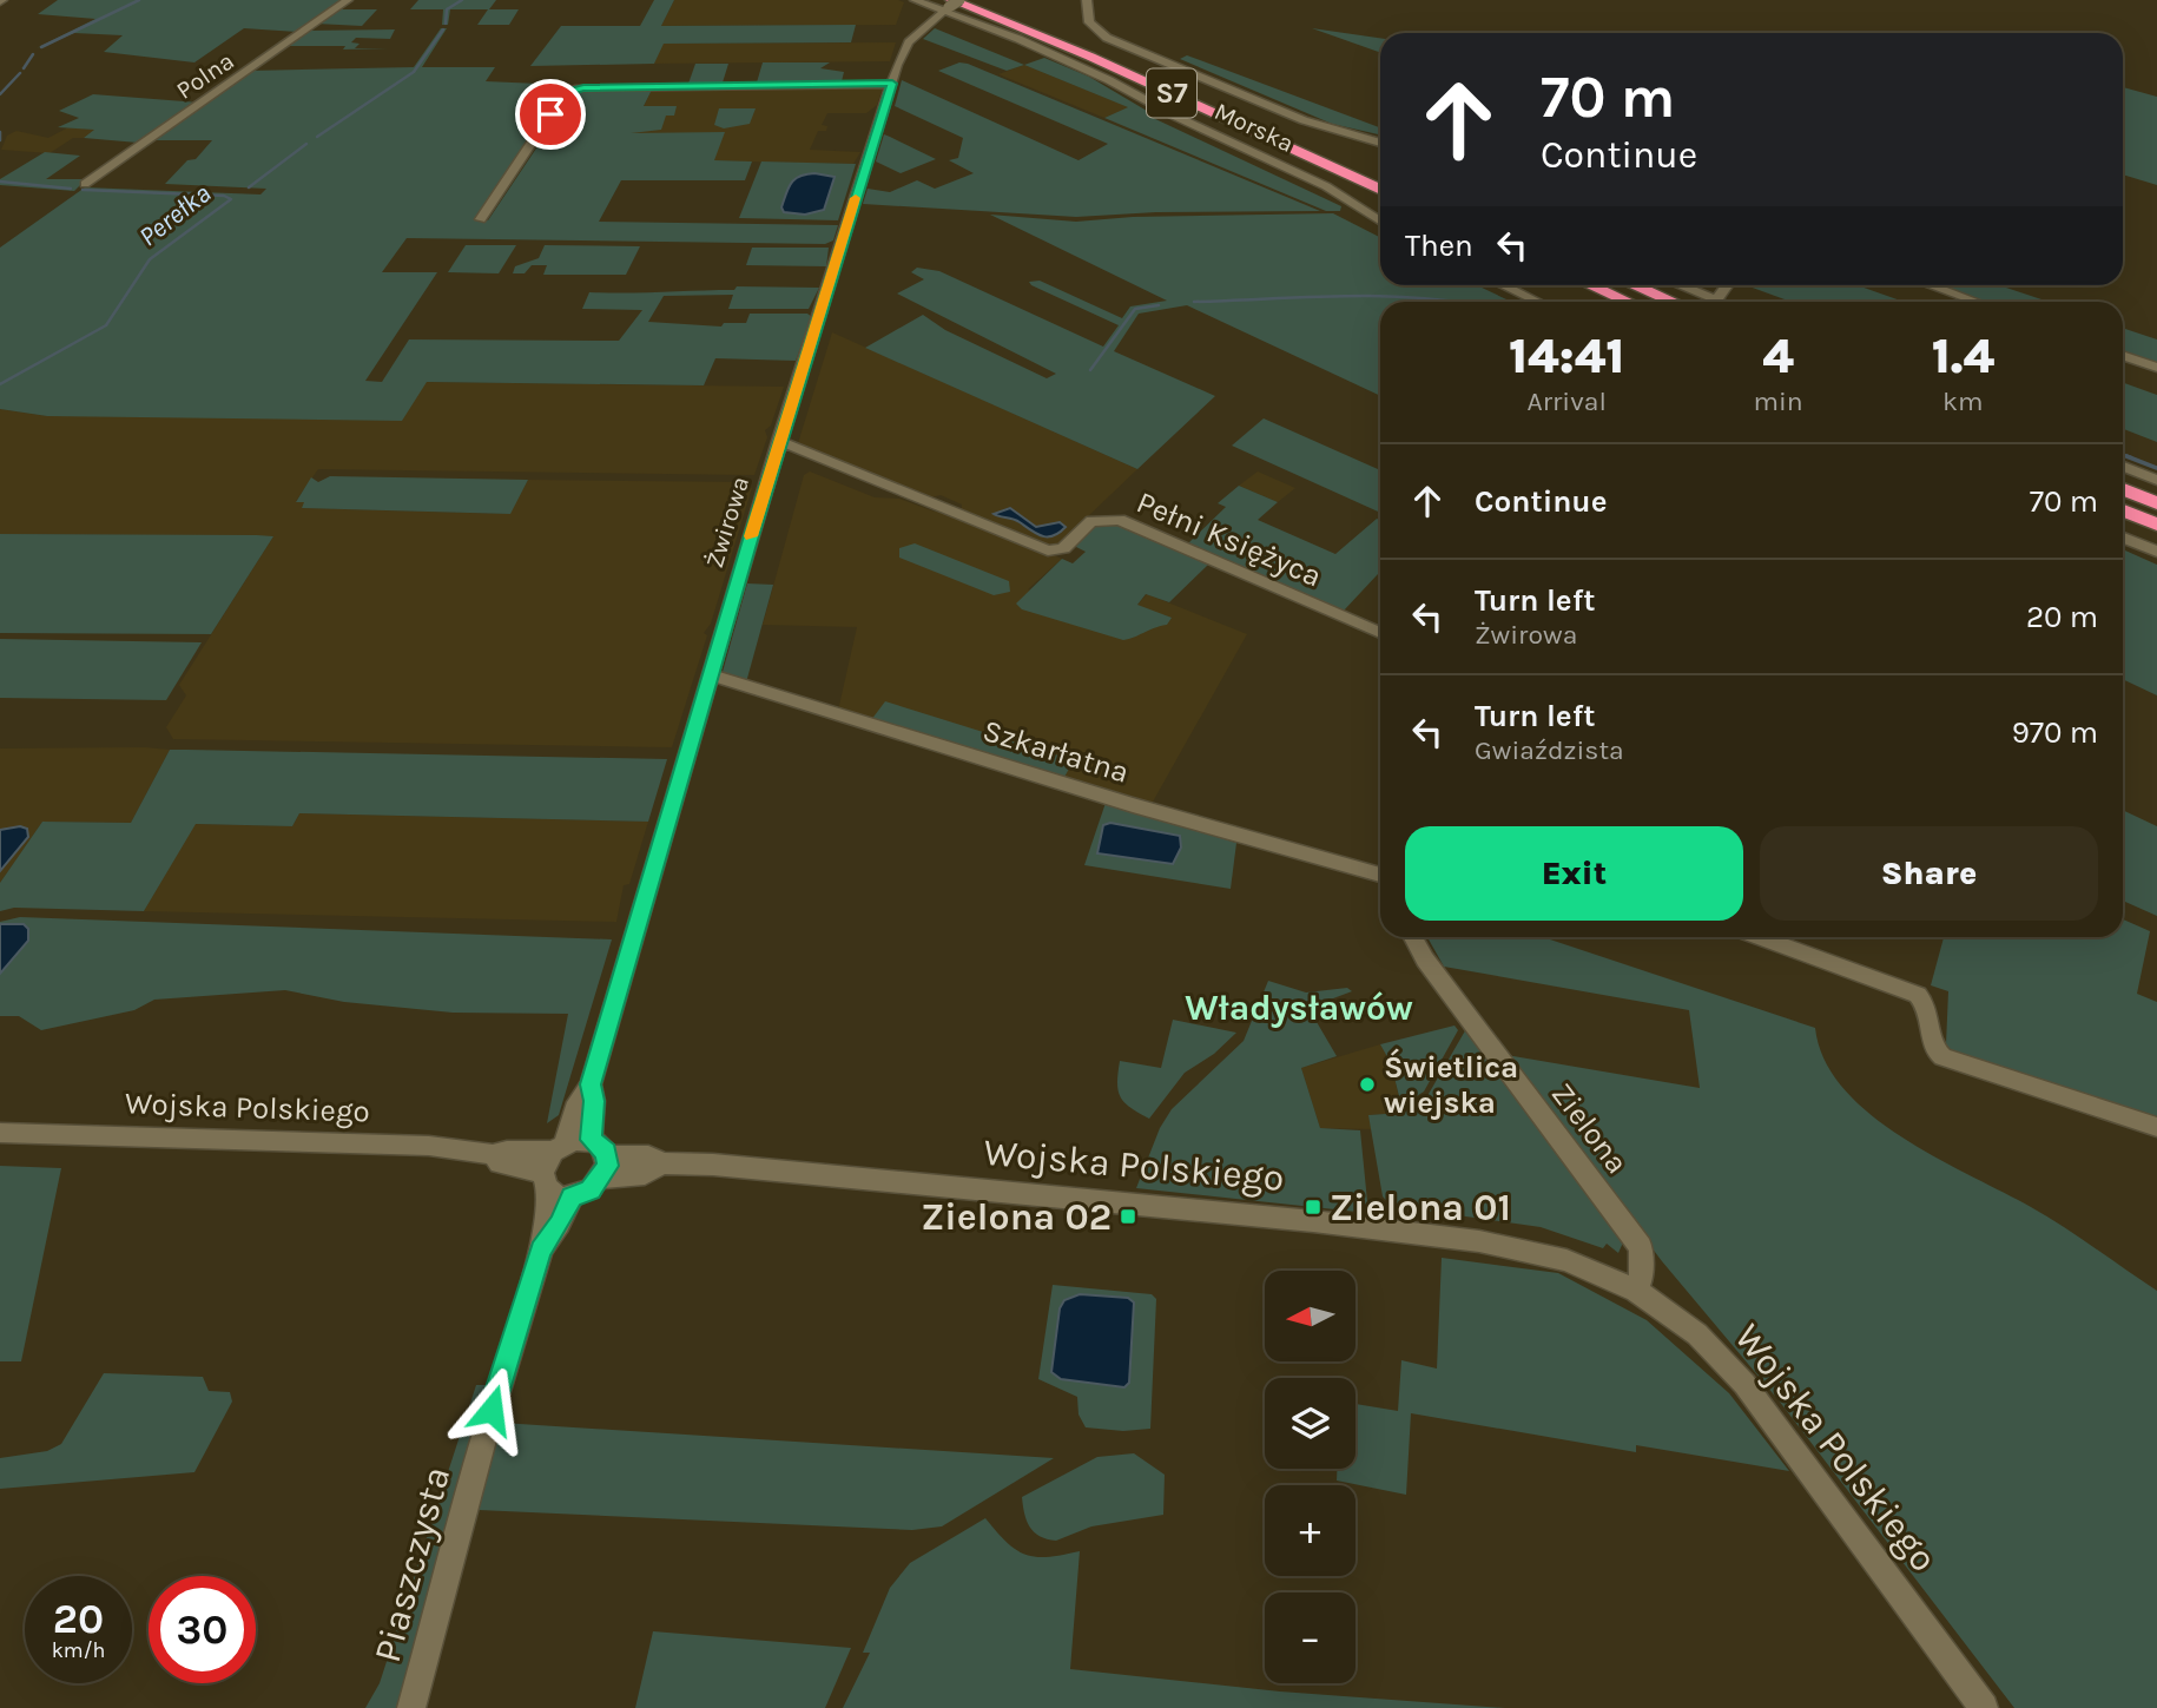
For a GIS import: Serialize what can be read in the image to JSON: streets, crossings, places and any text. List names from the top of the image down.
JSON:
{
  "streets": {
    "highway": ["S7"],
    "street": [
      "Polna",
      "Morska",
      "Żwirowa",
      "Pełni Księżyca",
      "Szkarłatna",
      "Wojska Polskiego",
      "Zielona",
      "Piaszczysta"
    ]
  },
  "crossings": [
    ["S7", "Morska"],
    ["S7", "Żwirowa"],
    ["Morska", "Żwirowa"],
    ["Żwirowa", "Pełni Księżyca"],
    ["Żwirowa", "Szkarłatna"],
    ["Żwirowa", "Wojska Polskiego"],
    ["Żwirowa", "Piaszczysta"],
    ["Wojska Polskiego", "Zielona"],
    ["Wojska Polskiego", "Piaszczysta"]
  ],
  "districts": ["Władysławów"],
  "water": ["Perełka"],
  "places": {
    "other": ["Świetlica wiejska"],
    "transit": ["Zielona 01", "Zielona 02"]
  },
  "north": "left",
  "page": {
    "turn": ["70 m", "Continue"],
    "then": "Then",
    "eta": [
      "14:41",
      "Arrival",
      "4",
      "min",
      "1.4",
      "km"
    ],
    "list": [
      {
        "name": "Continue",
        "value": "70 m"
      },
      {
        "name": "Turn left",
        "note": "Żwirowa",
        "value": "20 m"
      },
      {
        "name": "Turn left",
        "note": "Gwiaździsta",
        "value": "970 m"
      }
    ],
    "buttons": ["Exit", "Share"],
    "map_buttons": ["+", "−"],
    "speed": "20 km/h",
    "limit": "30"
  }
}
